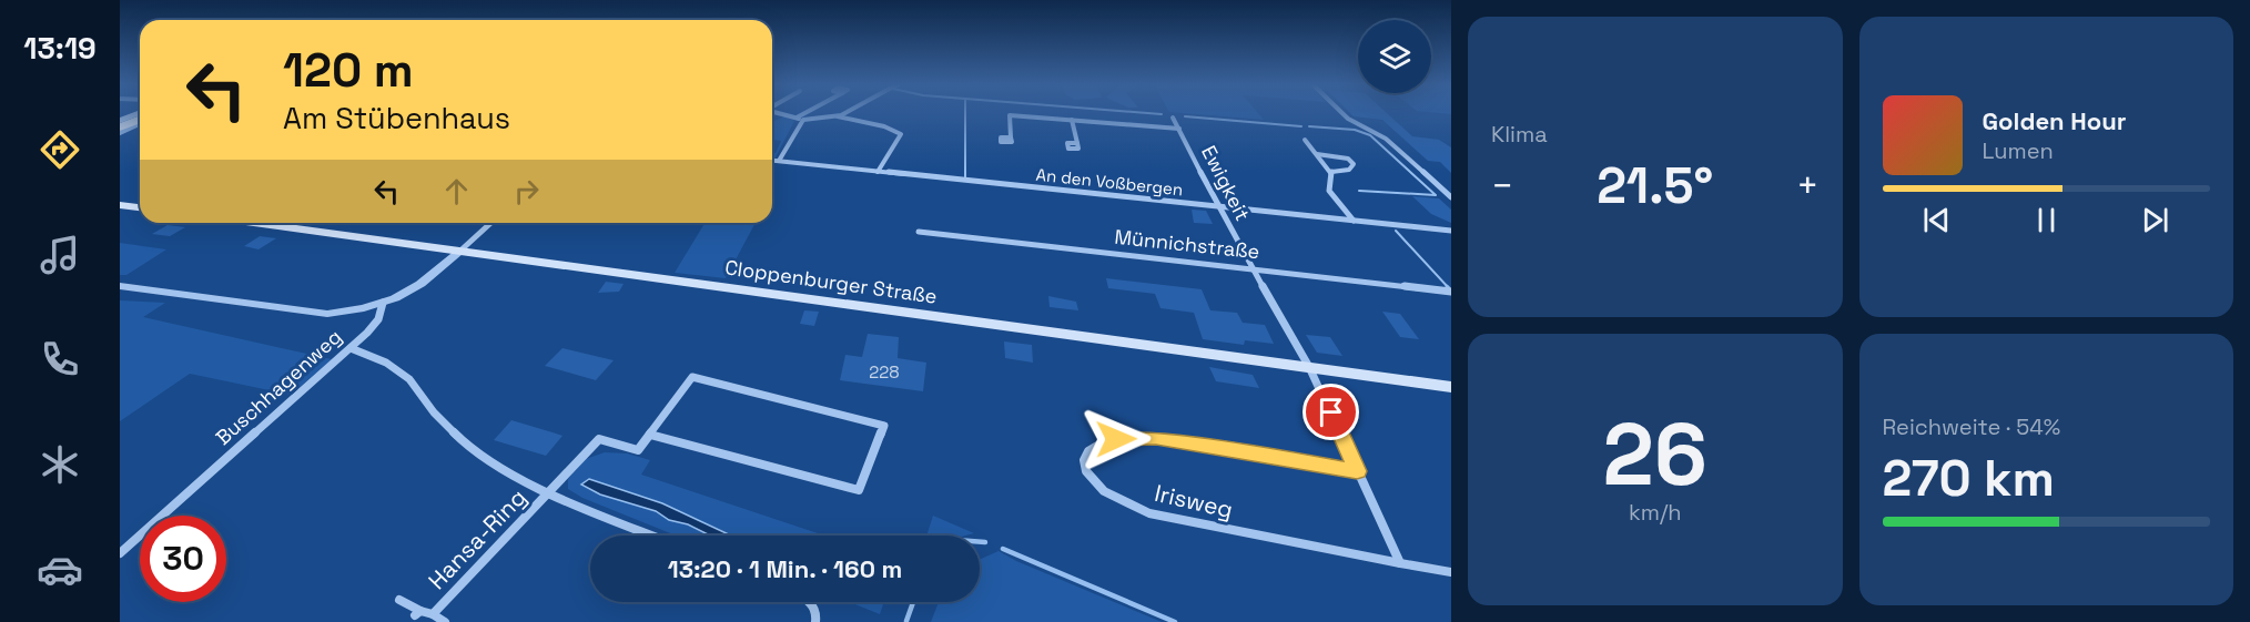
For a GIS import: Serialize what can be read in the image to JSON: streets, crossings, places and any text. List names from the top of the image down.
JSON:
{
  "streets": {
    "main road": ["Cloppenburger Straße"],
    "street": [
      "An den Voßbergen",
      "Ewigkeit",
      "Münnichstraße",
      "Buschhagenweg",
      "Irisweg",
      "Hansa-Ring"
    ]
  },
  "crossings": [
    ["An den Voßbergen", "Ewigkeit"],
    ["Ewigkeit", "Münnichstraße"],
    ["Ewigkeit", "Cloppenburger Straße"],
    ["Ewigkeit", "Irisweg"],
    ["Buschhagenweg", "Hansa-Ring"]
  ],
  "house_numbers": ["228"],
  "page": {
    "tabs": "13:19",
    "tile": [
      "Klima",
      ["26", "km/h"],
      ["Reichweite · 54%", "270 km"]
    ],
    "turn": ["120 m", "Am Stübenhaus"],
    "song": ["Golden Hour", "Lumen"],
    "heat": ["−", "21.5°", "+"],
    "limit": "30",
    "trip": "13:20 · 1 Min. · 160 m"
  }
}
